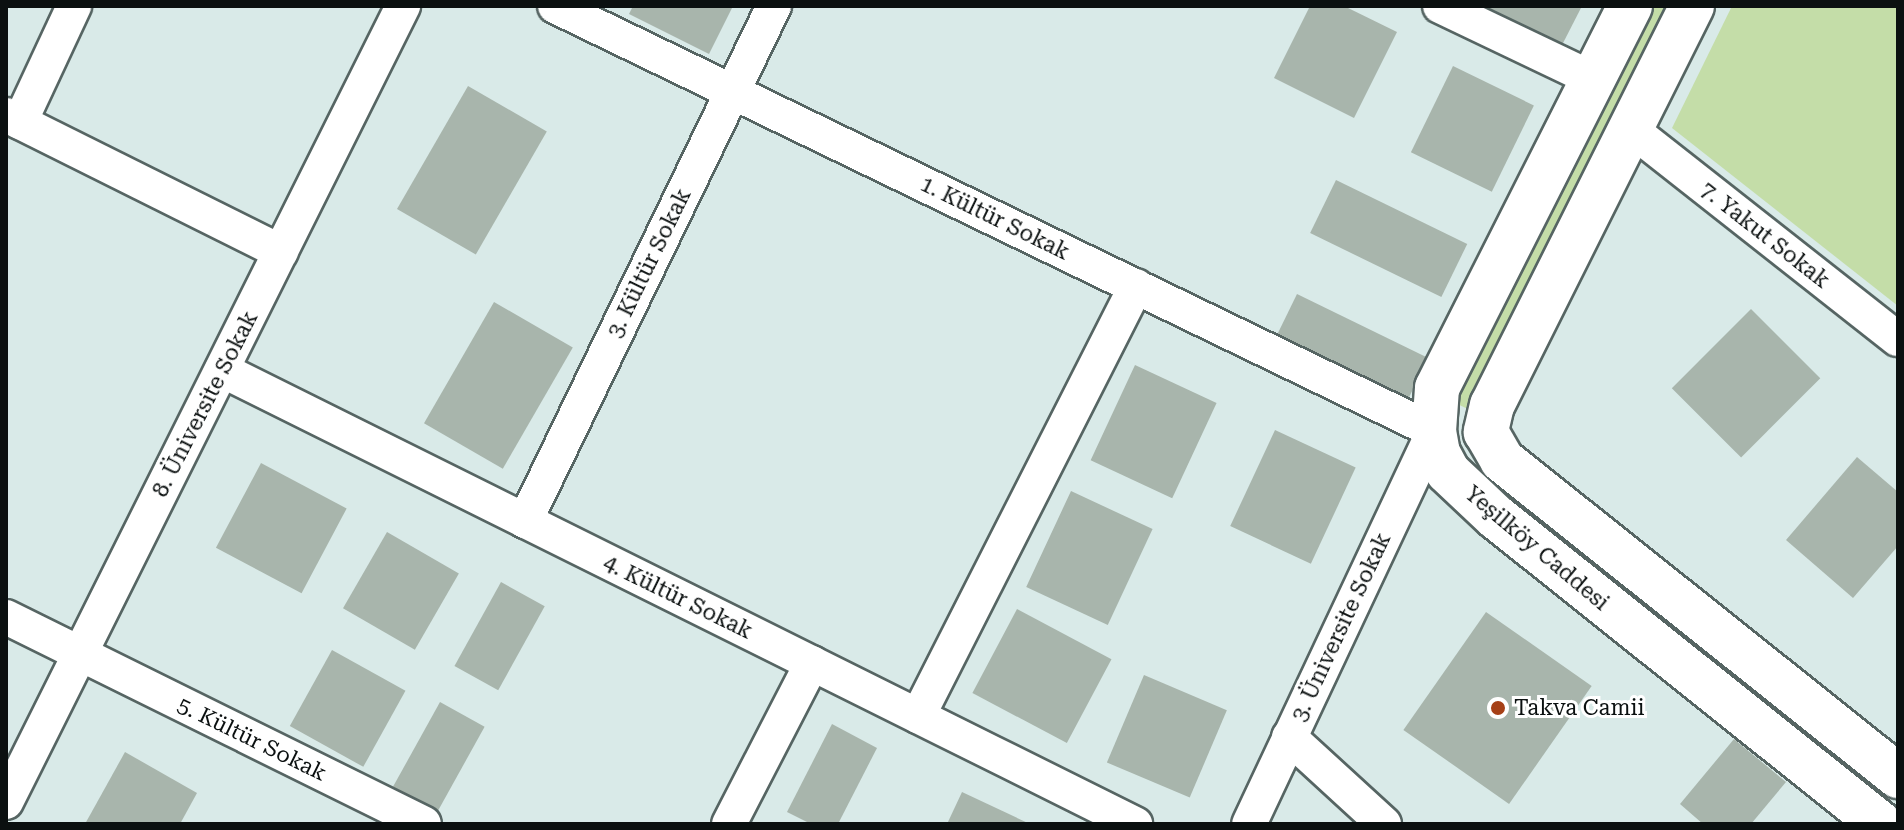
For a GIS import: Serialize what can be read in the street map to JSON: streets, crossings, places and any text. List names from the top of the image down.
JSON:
{
  "streets": {
    "street": [
      "1. Kültür Sokak",
      "7. Yakut Sokak",
      "3. Kültür Sokak",
      "8. Üniversite Sokak",
      "Yeşilköy Caddesi",
      "4. Kültür Sokak",
      "3. Üniversite Sokak",
      "5. Kültür Sokak"
    ]
  },
  "crossings": [
    ["1. Kültür Sokak", "3. Kültür Sokak"],
    ["1. Kültür Sokak", "Yeşilköy Caddesi"],
    ["1. Kültür Sokak", "3. Üniversite Sokak"],
    ["3. Kültür Sokak", "4. Kültür Sokak"],
    ["8. Üniversite Sokak", "4. Kültür Sokak"],
    ["8. Üniversite Sokak", "5. Kültür Sokak"],
    ["Yeşilköy Caddesi", "3. Üniversite Sokak"]
  ],
  "places": ["Takva Camii"]
}
